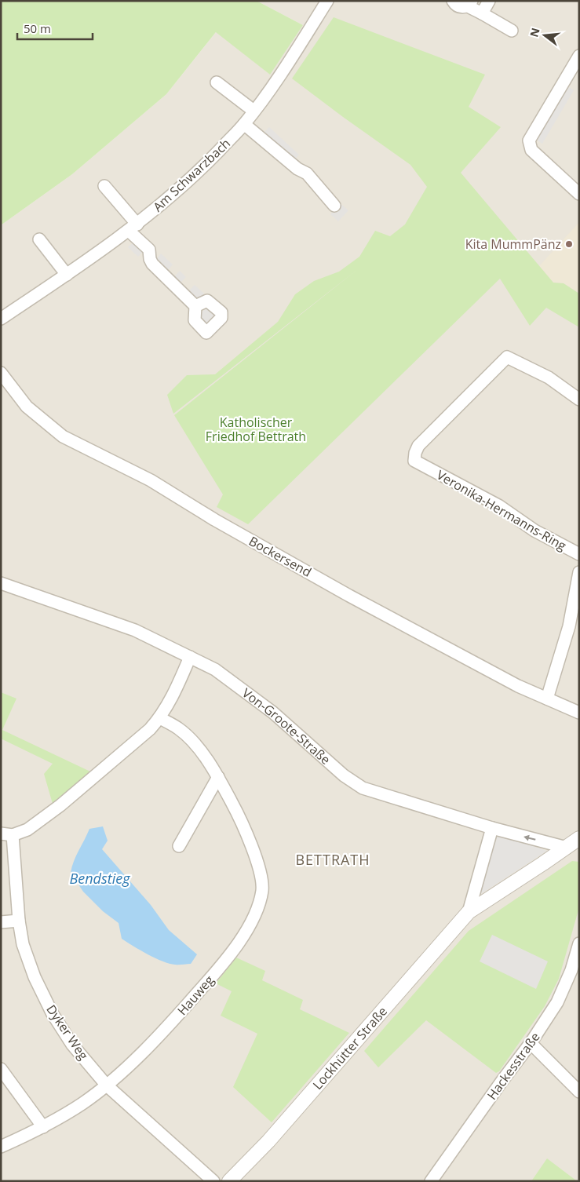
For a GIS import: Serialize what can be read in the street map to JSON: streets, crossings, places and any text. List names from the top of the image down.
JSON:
{
  "streets": {
    "street": [
      "Am Schwarzbach",
      "Veronika-Hermanns-Ring",
      "Bockersend",
      "Von-Groote-Straße",
      "Hauweg",
      "Dyker Weg",
      "Lockhütter Straße",
      "Hackesstraße"
    ]
  },
  "crossings": [
    ["Von-Groote-Straße", "Lockhütter Straße"],
    ["Hauweg", "Dyker Weg"]
  ],
  "districts": ["BETTRATH"],
  "water": ["Bendstieg"],
  "parks": ["Katholischer Friedhof Bettrath"],
  "places": ["Kita MummPänz"],
  "scale_bar": "50 m",
  "north": "left"
}
